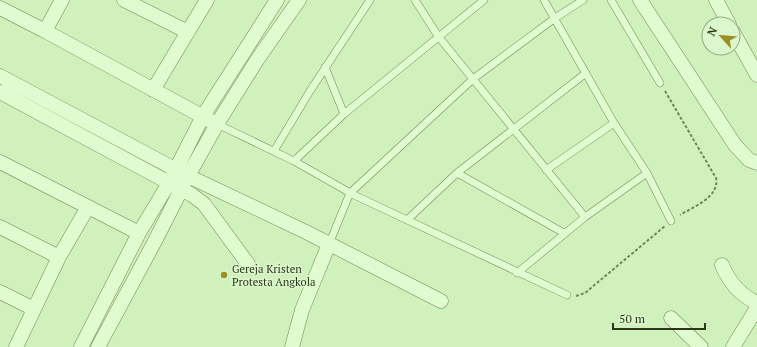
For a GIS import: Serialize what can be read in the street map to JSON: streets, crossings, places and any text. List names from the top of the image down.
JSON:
{
  "places": ["Gereja Kristen Protesta Angkola"],
  "scale_bar": "50 m",
  "north": "top left"
}
